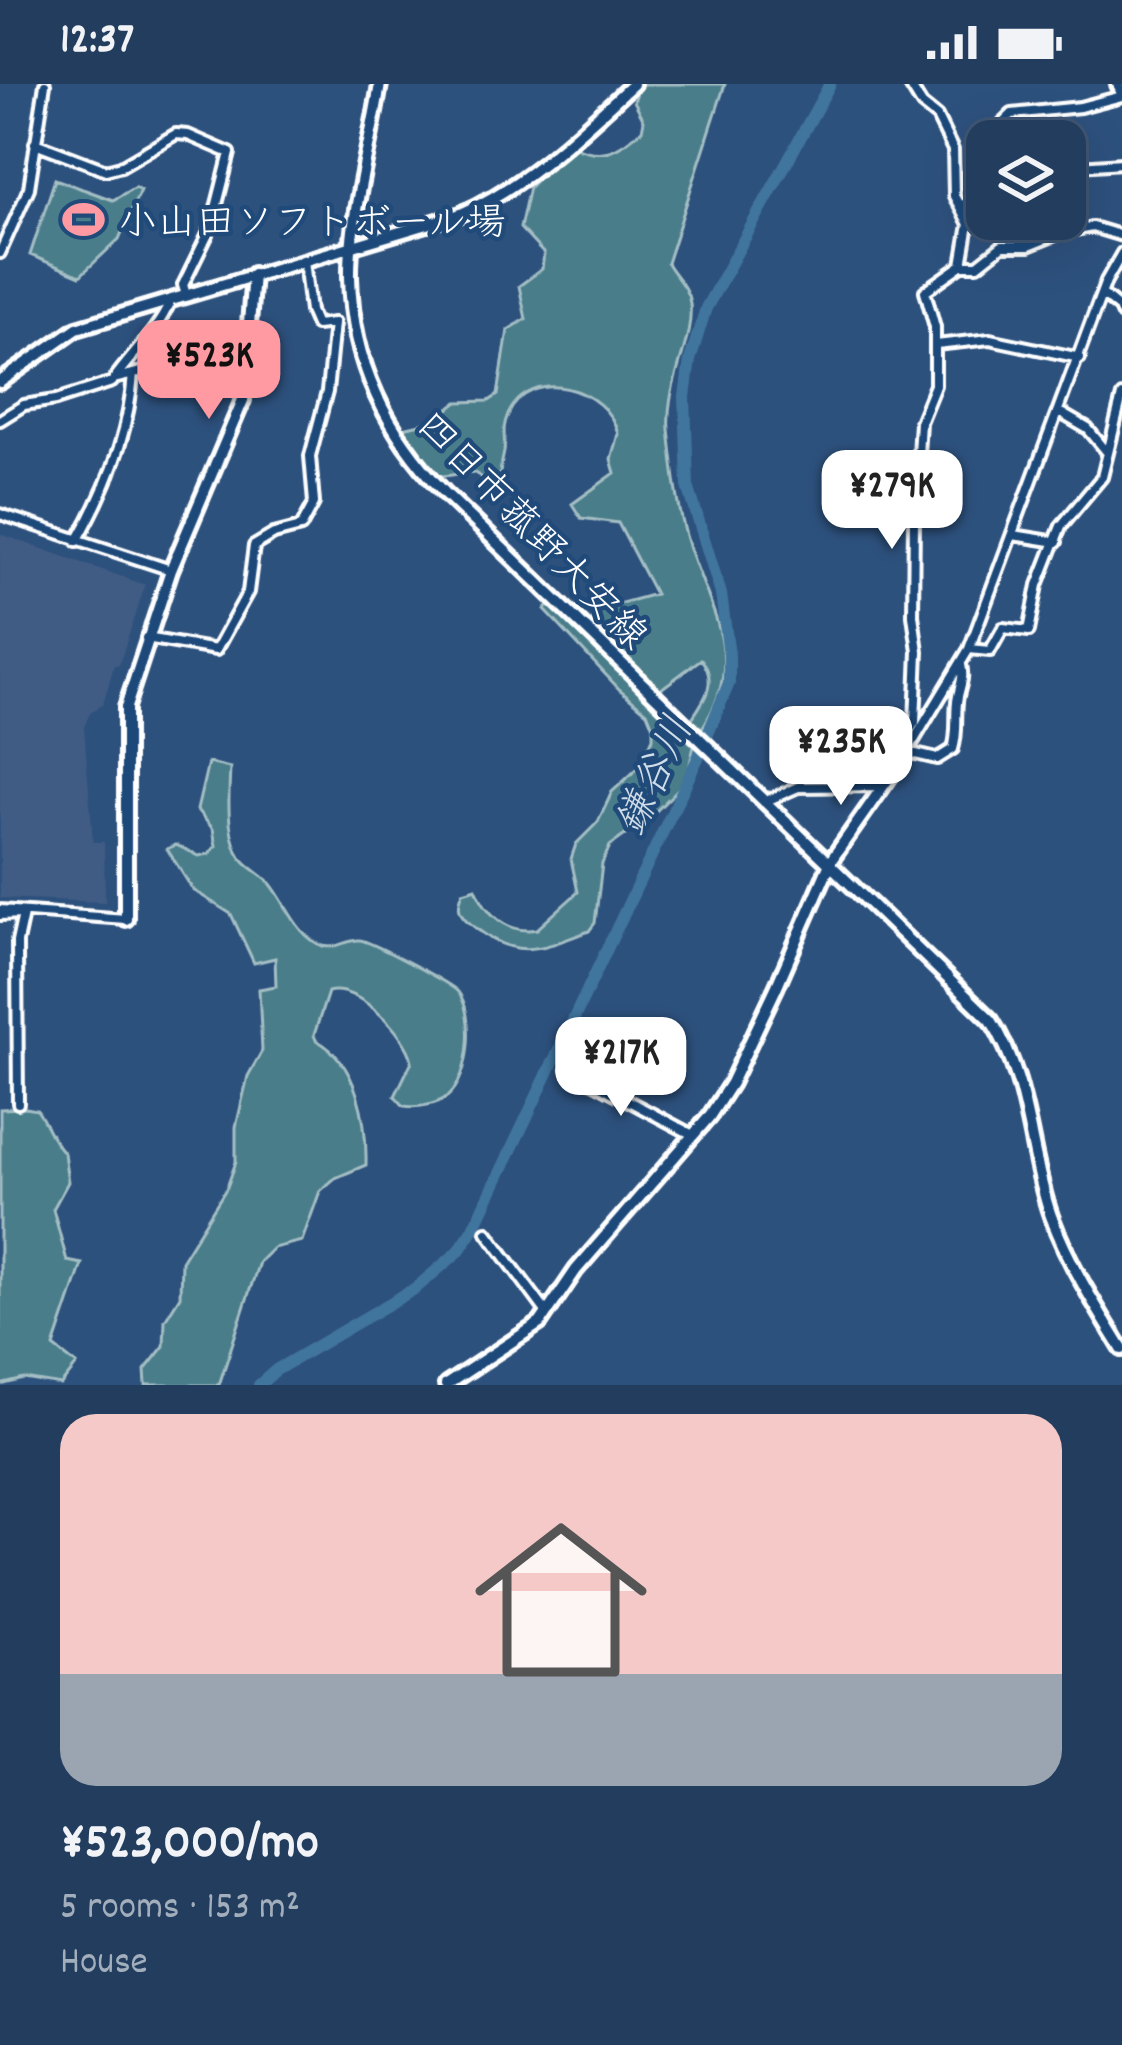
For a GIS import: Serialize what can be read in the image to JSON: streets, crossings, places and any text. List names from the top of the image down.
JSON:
{
  "streets": {
    "main road": ["四日市菰野大安線"]
  },
  "water": ["鎌谷川"],
  "places": {
    "sports": ["小山田ソフトボール場"]
  },
  "page": {
    "status": "12:37",
    "price": [
      "¥523K",
      "¥279K",
      "¥235K",
      "¥217K"
    ],
    "list": [
      {
        "name": "¥523,000/mo",
        "note": "5 rooms · 153 m² · House"
      }
    ]
  }
}
